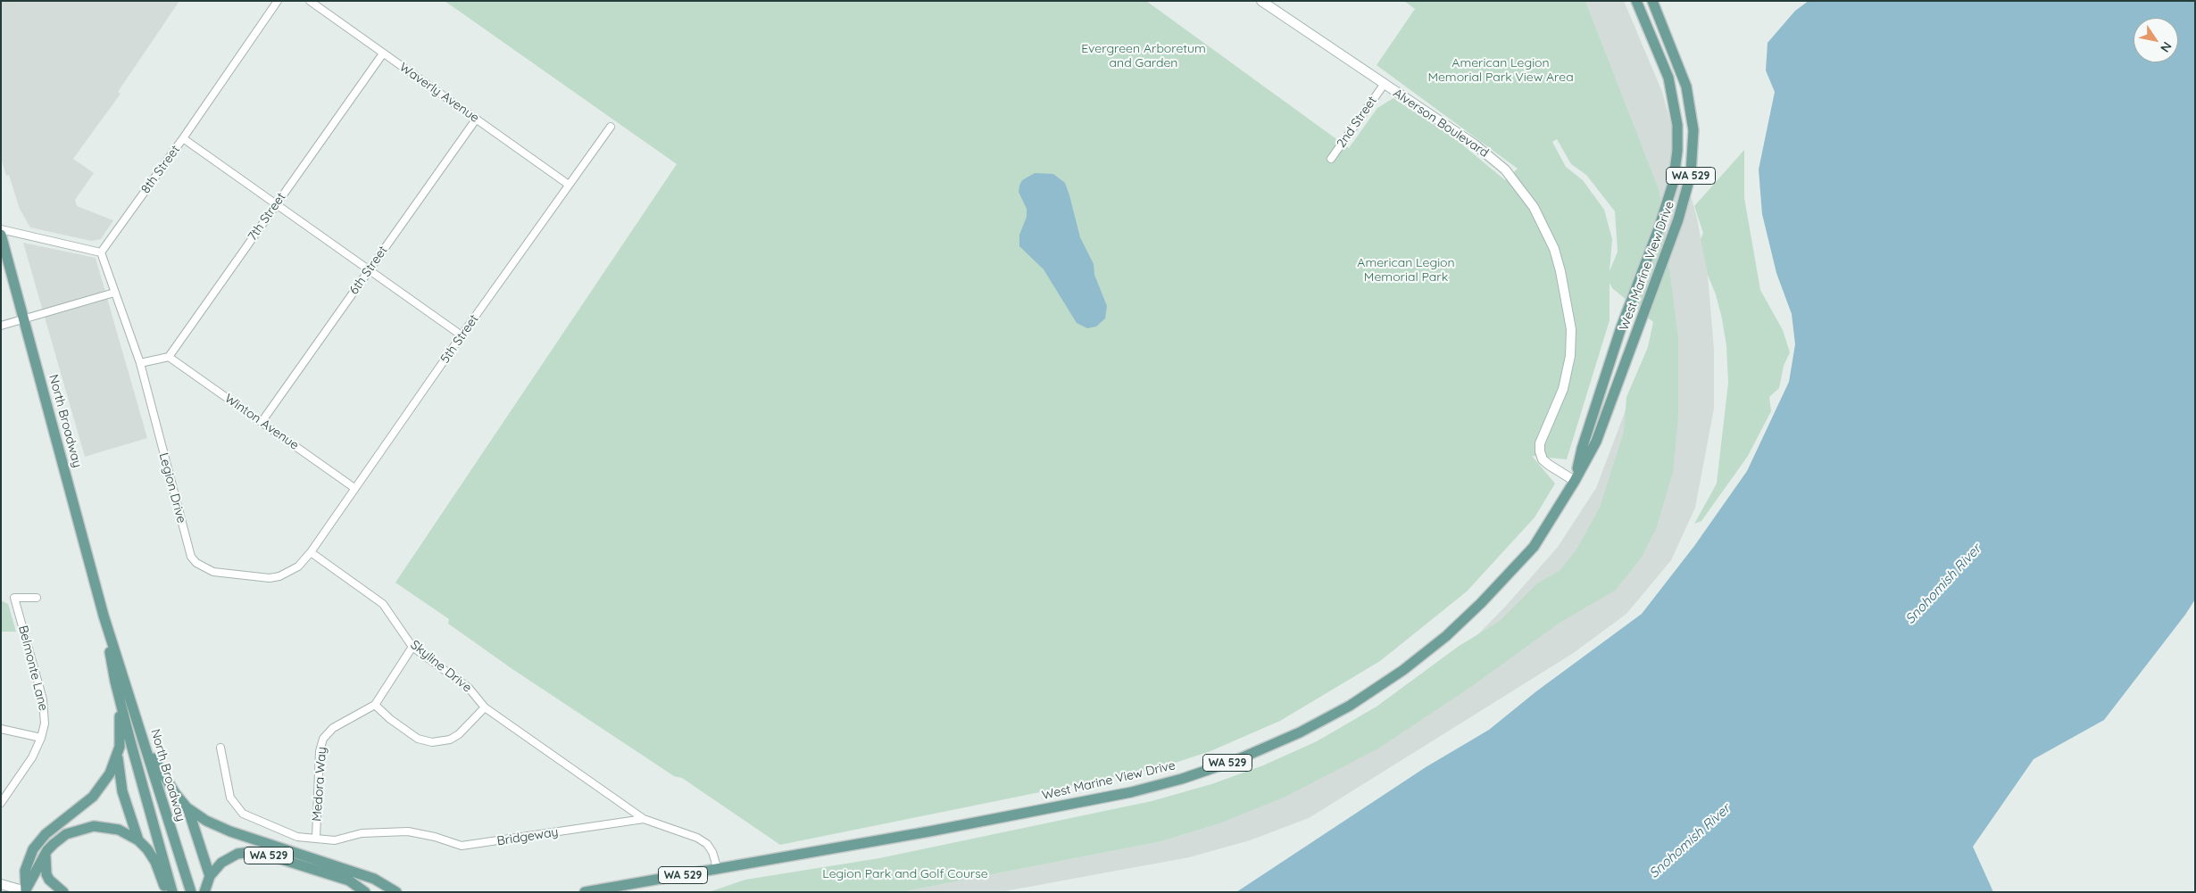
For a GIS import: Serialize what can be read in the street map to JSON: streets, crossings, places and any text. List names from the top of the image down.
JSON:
{
  "streets": {
    "main road": [
      "Alverson Boulevard",
      "WA 529",
      "West Marine View Drive",
      "North Broadway"
    ],
    "street": [
      "Waverly Avenue",
      "2nd Street",
      "8th Street",
      "7th Street",
      "6th Street",
      "5th Street",
      "Winton Avenue",
      "Legion Drive",
      "Skyline Drive",
      "Belmonte Lane",
      "Medora Way",
      "Bridgeway"
    ]
  },
  "crossings": [
    ["Waverly Avenue", "7th Street"],
    ["Waverly Avenue", "6th Street"],
    ["Waverly Avenue", "5th Street"],
    ["2nd Street", "Alverson Boulevard"],
    ["Alverson Boulevard", "West Marine View Drive"],
    ["8th Street", "Legion Drive"],
    ["WA 529", "West Marine View Drive"],
    ["WA 529", "Bridgeway"],
    ["7th Street", "Winton Avenue"],
    ["West Marine View Drive", "Bridgeway"],
    ["6th Street", "Winton Avenue"],
    ["5th Street", "Winton Avenue"],
    ["5th Street", "Legion Drive"],
    ["5th Street", "Skyline Drive"],
    ["Legion Drive", "Skyline Drive"],
    ["Skyline Drive", "Medora Way"],
    ["Skyline Drive", "Bridgeway"],
    ["Medora Way", "Bridgeway"]
  ],
  "water": ["Snohomish River"],
  "parks": [
    "Evergreen Arboretum and Garden",
    "American Legion Memorial Park View Area",
    "American Legion Memorial Park",
    "Legion Park and Golf Course"
  ],
  "north": "bottom right"
}
